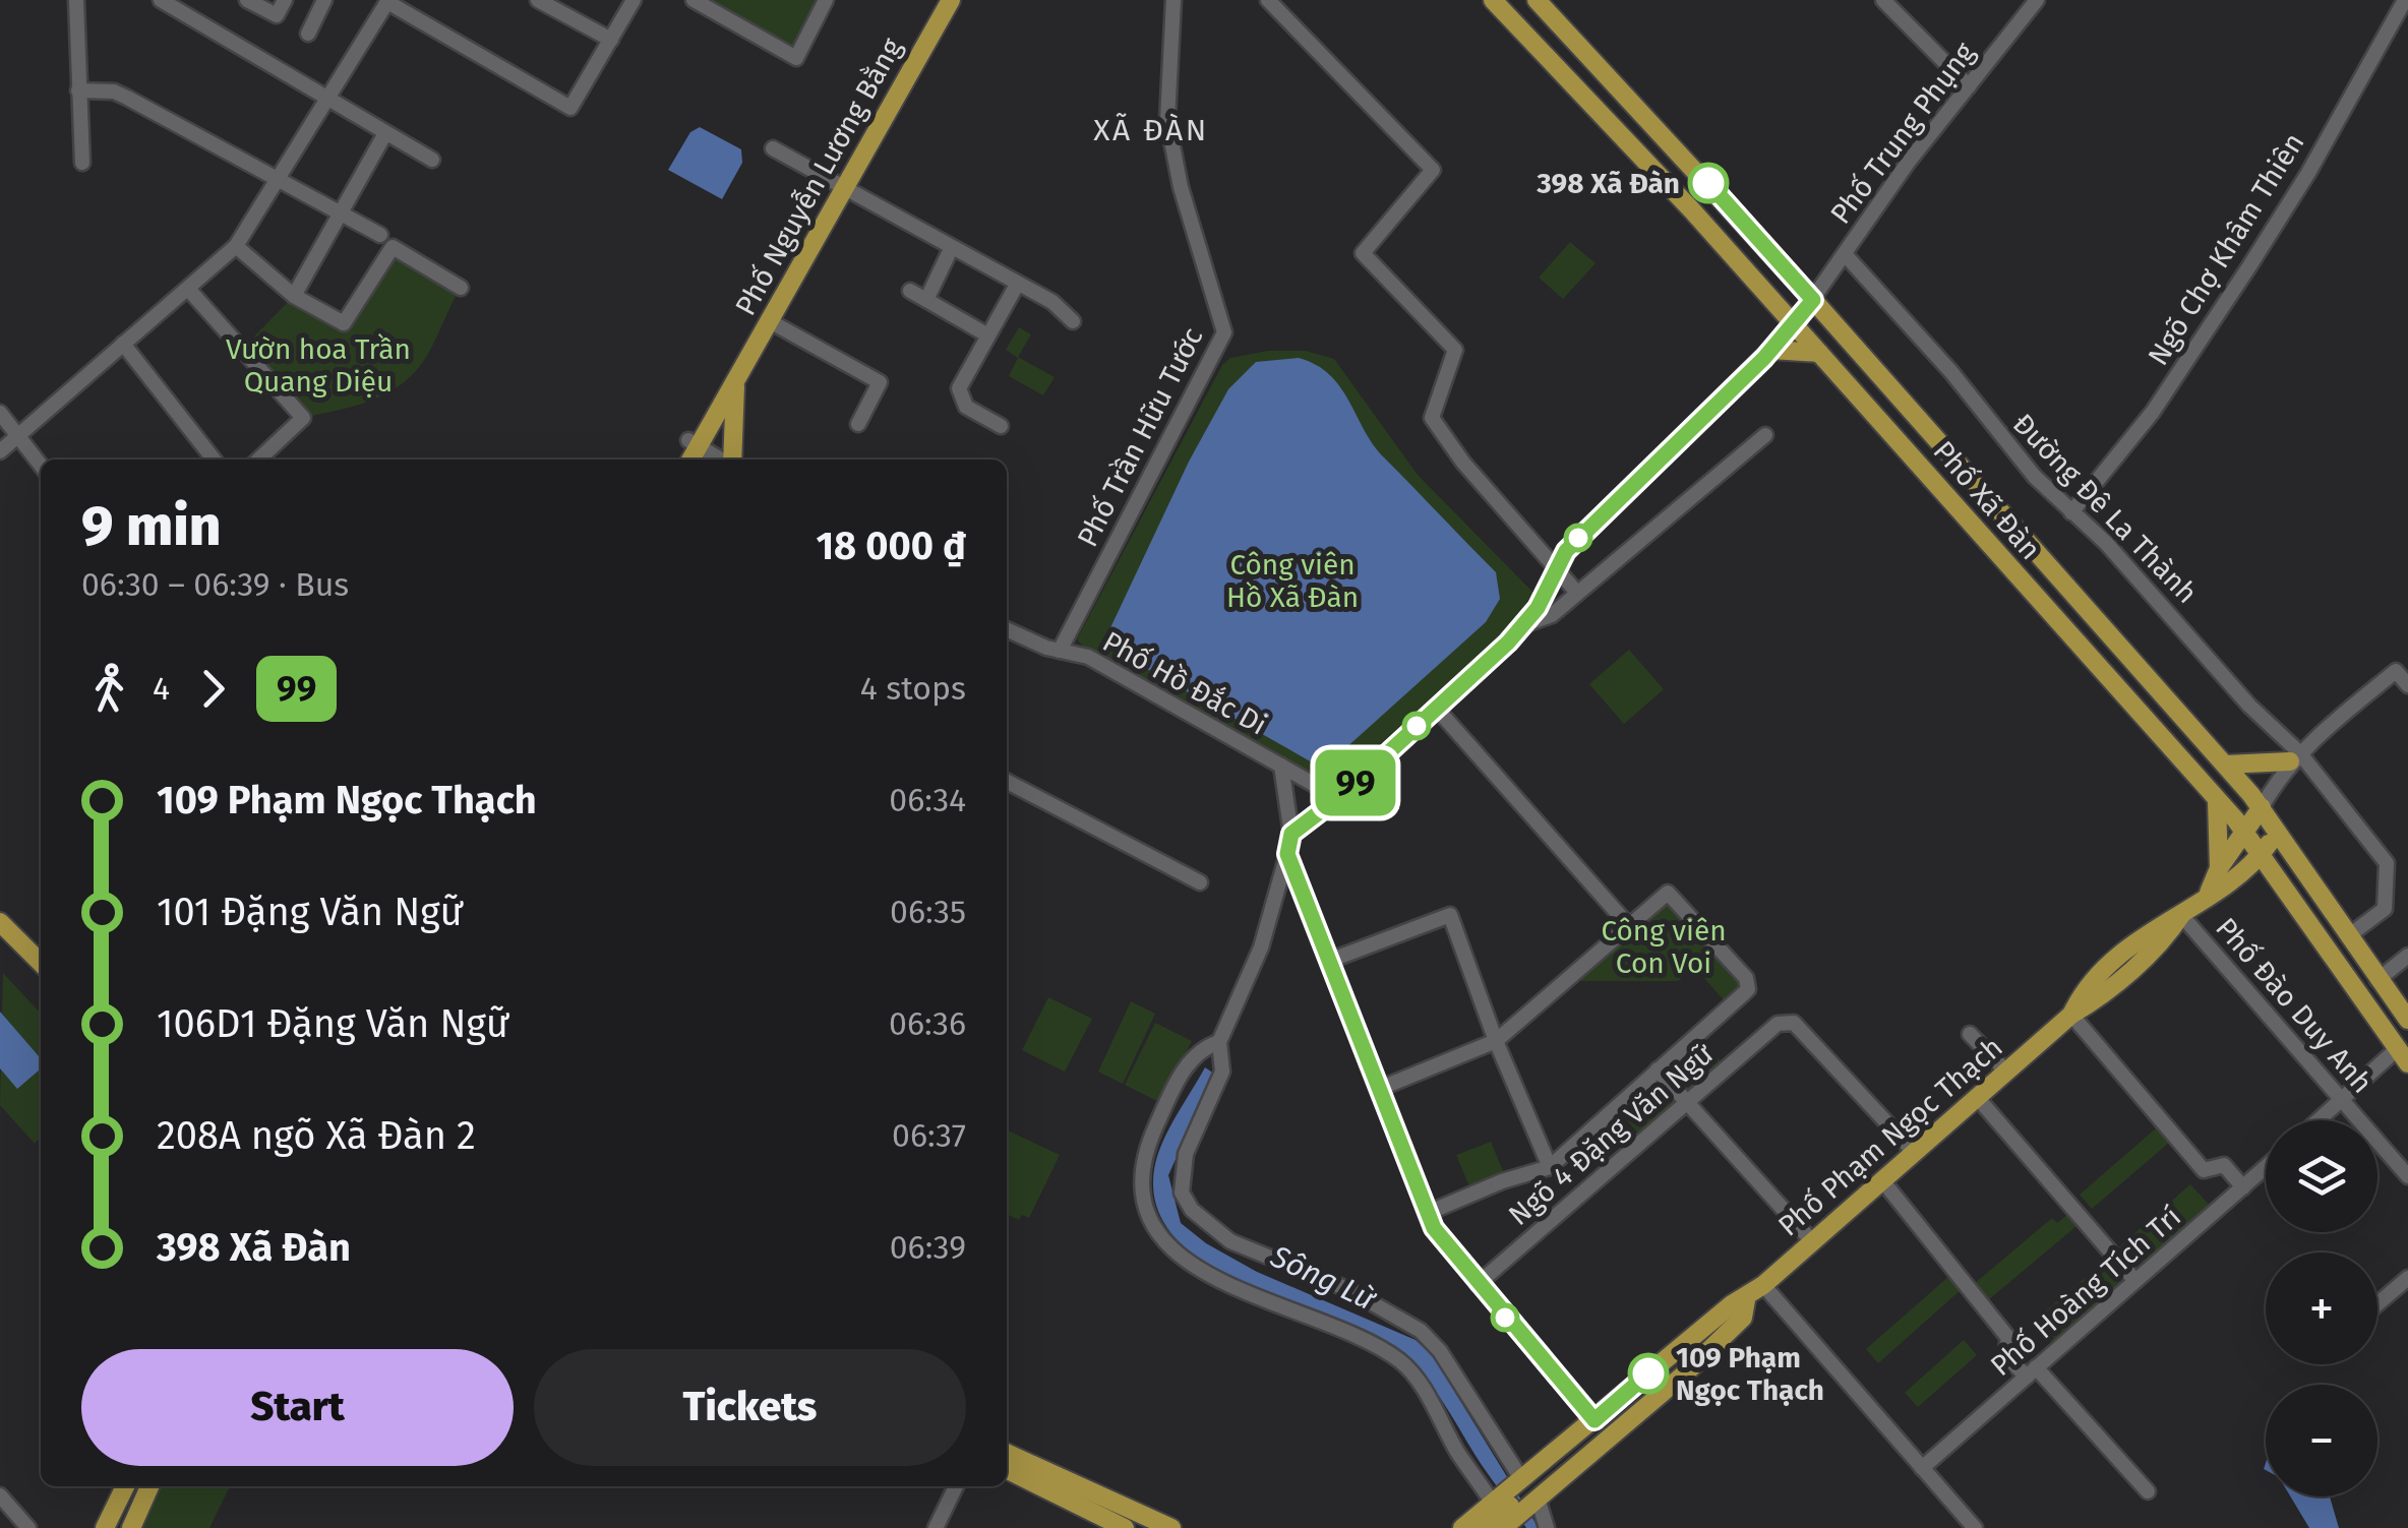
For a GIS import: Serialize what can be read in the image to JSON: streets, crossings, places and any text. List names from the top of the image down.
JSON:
{
  "streets": {
    "main road": ["Phố Nguyễn Lương Bằng", "Phố Xã Đàn", "Phố Phạm Ngọc Thạch"],
    "street": [
      "Phố Trung Phụng",
      "Ngõ Chợ Khâm Thiên",
      "Phố Trần Hữu Tước",
      "Đường Đê La Thành",
      "Phố Hồ Đắc Di",
      "Phố Đào Duy Anh",
      "Ngõ 4 Đặng Văn Ngữ",
      "Phố Hoàng Tích Trí"
    ]
  },
  "crossings": [
    ["Phố Trung Phụng", "Phố Xã Đàn"],
    ["Phố Trung Phụng", "Đường Đê La Thành"],
    ["Ngõ Chợ Khâm Thiên", "Đường Đê La Thành"],
    ["Phố Trần Hữu Tước", "Phố Hồ Đắc Di"],
    ["Phố Xã Đàn", "Đường Đê La Thành"],
    ["Phố Xã Đàn", "Phố Phạm Ngọc Thạch"],
    ["Phố Đào Duy Anh", "Phố Phạm Ngọc Thạch"],
    ["Ngõ 4 Đặng Văn Ngữ", "Phố Phạm Ngọc Thạch"]
  ],
  "districts": ["XÃ ĐÀN"],
  "water": ["Sông Lừ"],
  "parks": ["Vườn hoa Trần Quang Diệu", "Công viên Hồ Xã Đàn", "Công viên Con Voi"],
  "places": ["398 Xã Đàn", "109 Phạm Ngọc Thạch"],
  "lines": ["bus line 99"],
  "page": {
    "on_map": "99",
    "heading": ["9 min", "06:30 – 06:39 · Bus", "18 000 ₫"],
    "legs": ["4", "99", "4 stops"],
    "list": [
      {
        "name": "109 Phạm Ngọc Thạch",
        "value": "06:34"
      },
      {
        "name": "101 Đặng Văn Ngữ",
        "value": "06:35"
      },
      {
        "name": "106D1 Đặng Văn Ngữ",
        "value": "06:36"
      },
      {
        "name": "208A ngõ Xã Đàn 2",
        "value": "06:37"
      },
      {
        "name": "398 Xã Đàn",
        "value": "06:39"
      }
    ],
    "map_buttons": ["+", "−"],
    "buttons": ["Start", "Tickets"]
  }
}
